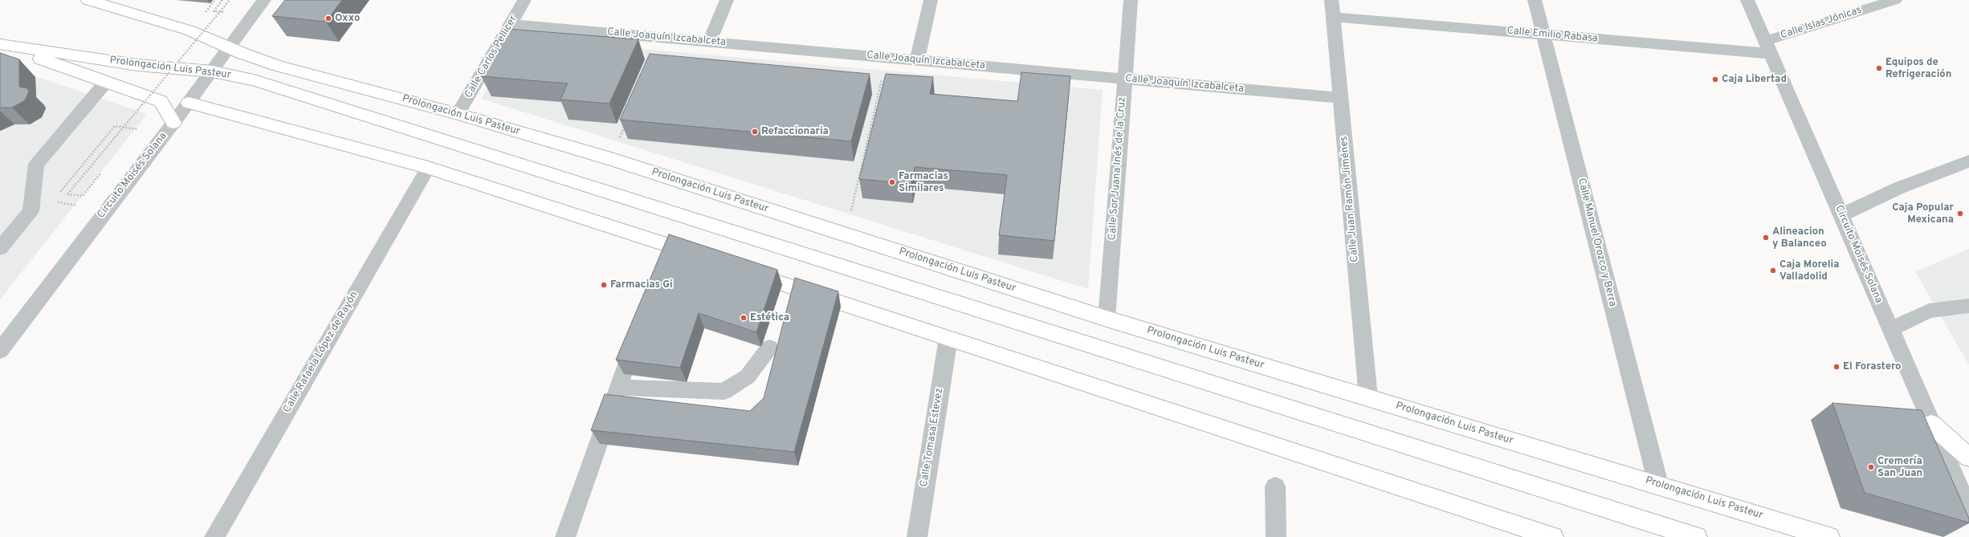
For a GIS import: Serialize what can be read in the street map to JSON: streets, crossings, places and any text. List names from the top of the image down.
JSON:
{
  "streets": {
    "main road": ["Prolongación Luis Pasteur"],
    "street": [
      "Calle Islas Jónicas",
      "Calle Emilio Rabasa",
      "Calle Joaquín Izcabalceta",
      "Calle Carlos Pellicer",
      "Calle Sor Juana Inés de la Cruz",
      "Circuito Moisés Solana",
      "Calle Juan Ramón Jiménes",
      "Calle Manuel Orozco y Berra",
      "Calle Rafaela López de Rayón",
      "Calle Tomasa Estevez"
    ]
  },
  "crossings": [
    ["Calle Islas Jónicas", "Calle Emilio Rabasa"],
    ["Calle Islas Jónicas", "Circuito Moisés Solana"],
    ["Calle Emilio Rabasa", "Circuito Moisés Solana"],
    ["Calle Emilio Rabasa", "Calle Juan Ramón Jiménes"],
    ["Calle Emilio Rabasa", "Calle Manuel Orozco y Berra"],
    ["Calle Joaquín Izcabalceta", "Calle Carlos Pellicer"],
    ["Calle Joaquín Izcabalceta", "Calle Sor Juana Inés de la Cruz"],
    ["Calle Joaquín Izcabalceta", "Calle Juan Ramón Jiménes"],
    ["Calle Carlos Pellicer", "Prolongación Luis Pasteur"],
    ["Prolongación Luis Pasteur", "Calle Sor Juana Inés de la Cruz"],
    ["Prolongación Luis Pasteur", "Circuito Moisés Solana"],
    ["Prolongación Luis Pasteur", "Calle Juan Ramón Jiménes"],
    ["Prolongación Luis Pasteur", "Calle Manuel Orozco y Berra"]
  ],
  "places": [
    "Oxxo",
    "Equipos de Refrigeración",
    "Caja Libertad",
    "Refaccionaria",
    "Farmacias Similares",
    "Caja Popular Mexicana",
    "Alineacion y Balanceo",
    "Caja Morelia Valladolid",
    "Farmacias Gi",
    "Estética",
    "El Forastero",
    "Cremería San Juan"
  ]
}
